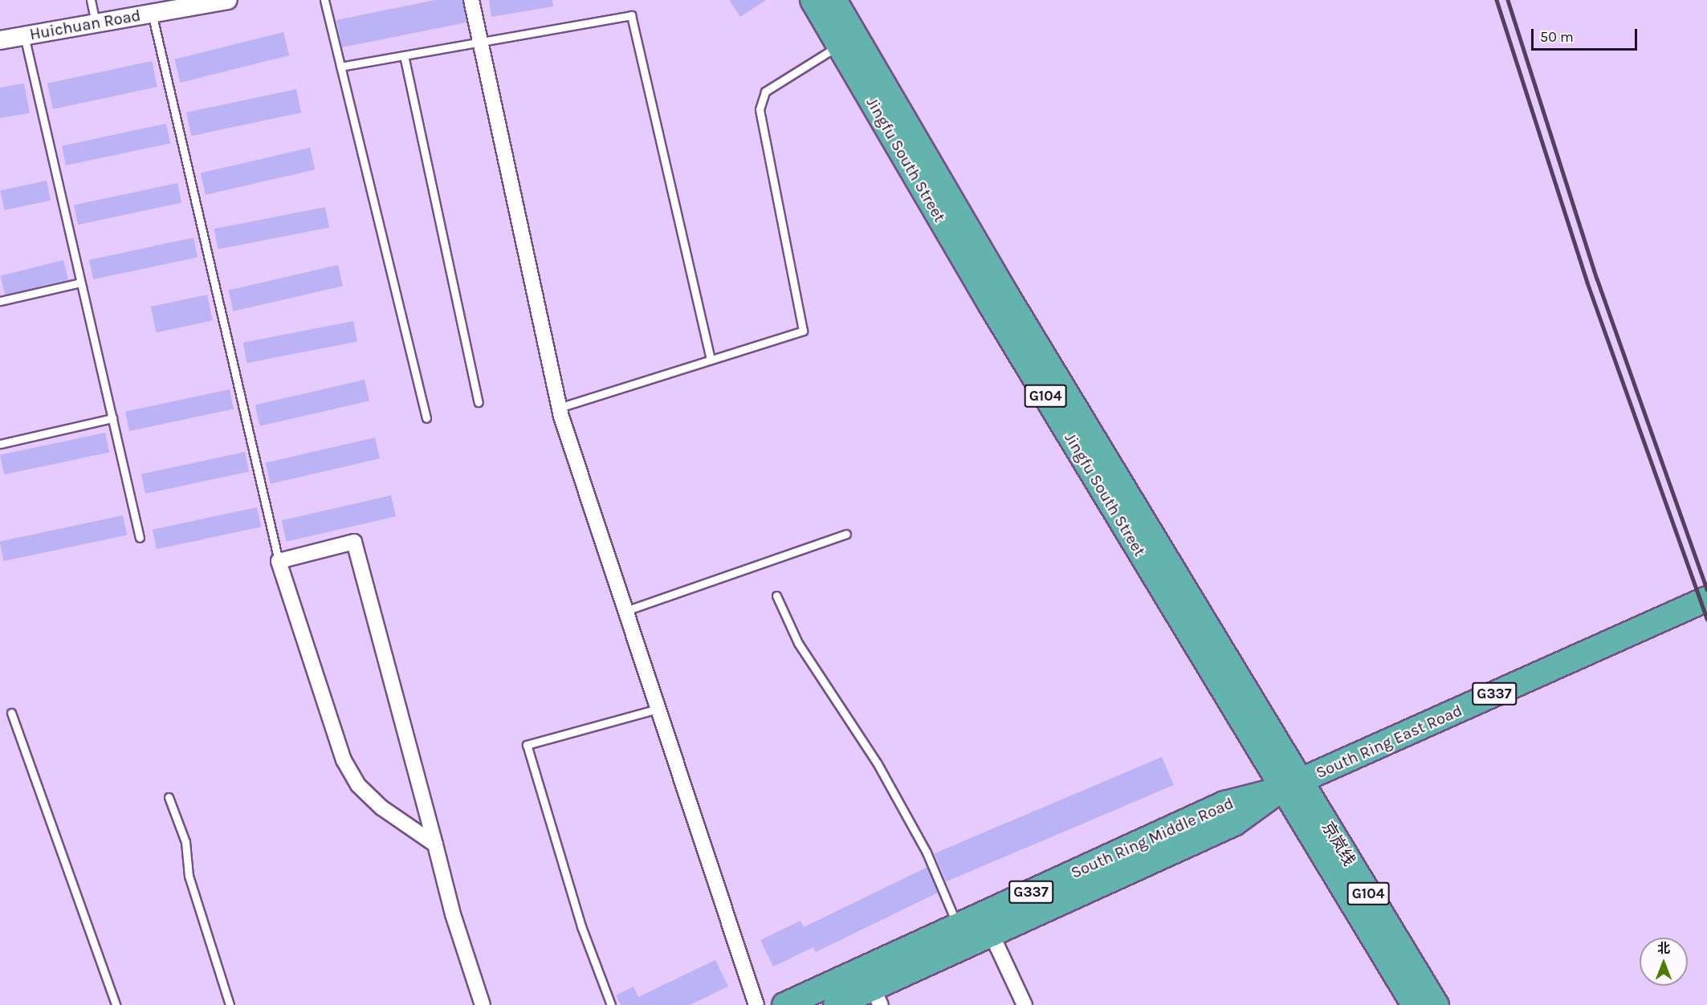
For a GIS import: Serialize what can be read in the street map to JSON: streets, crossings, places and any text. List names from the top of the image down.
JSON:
{
  "streets": {
    "highway": [
      "Jingfu South Street",
      "G104",
      "G337",
      "South Ring East Road",
      "South Ring Middle Road",
      "京岚线"
    ],
    "street": ["Huichuan Road"]
  },
  "crossings": [
    ["Jingfu South Street", "South Ring East Road"],
    ["Jingfu South Street", "South Ring Middle Road"],
    ["Jingfu South Street", "京岚线"],
    ["South Ring East Road", "South Ring Middle Road"],
    ["South Ring East Road", "京岚线"],
    ["South Ring Middle Road", "京岚线"]
  ],
  "scale_bar": "50 m",
  "north": "top"
}
